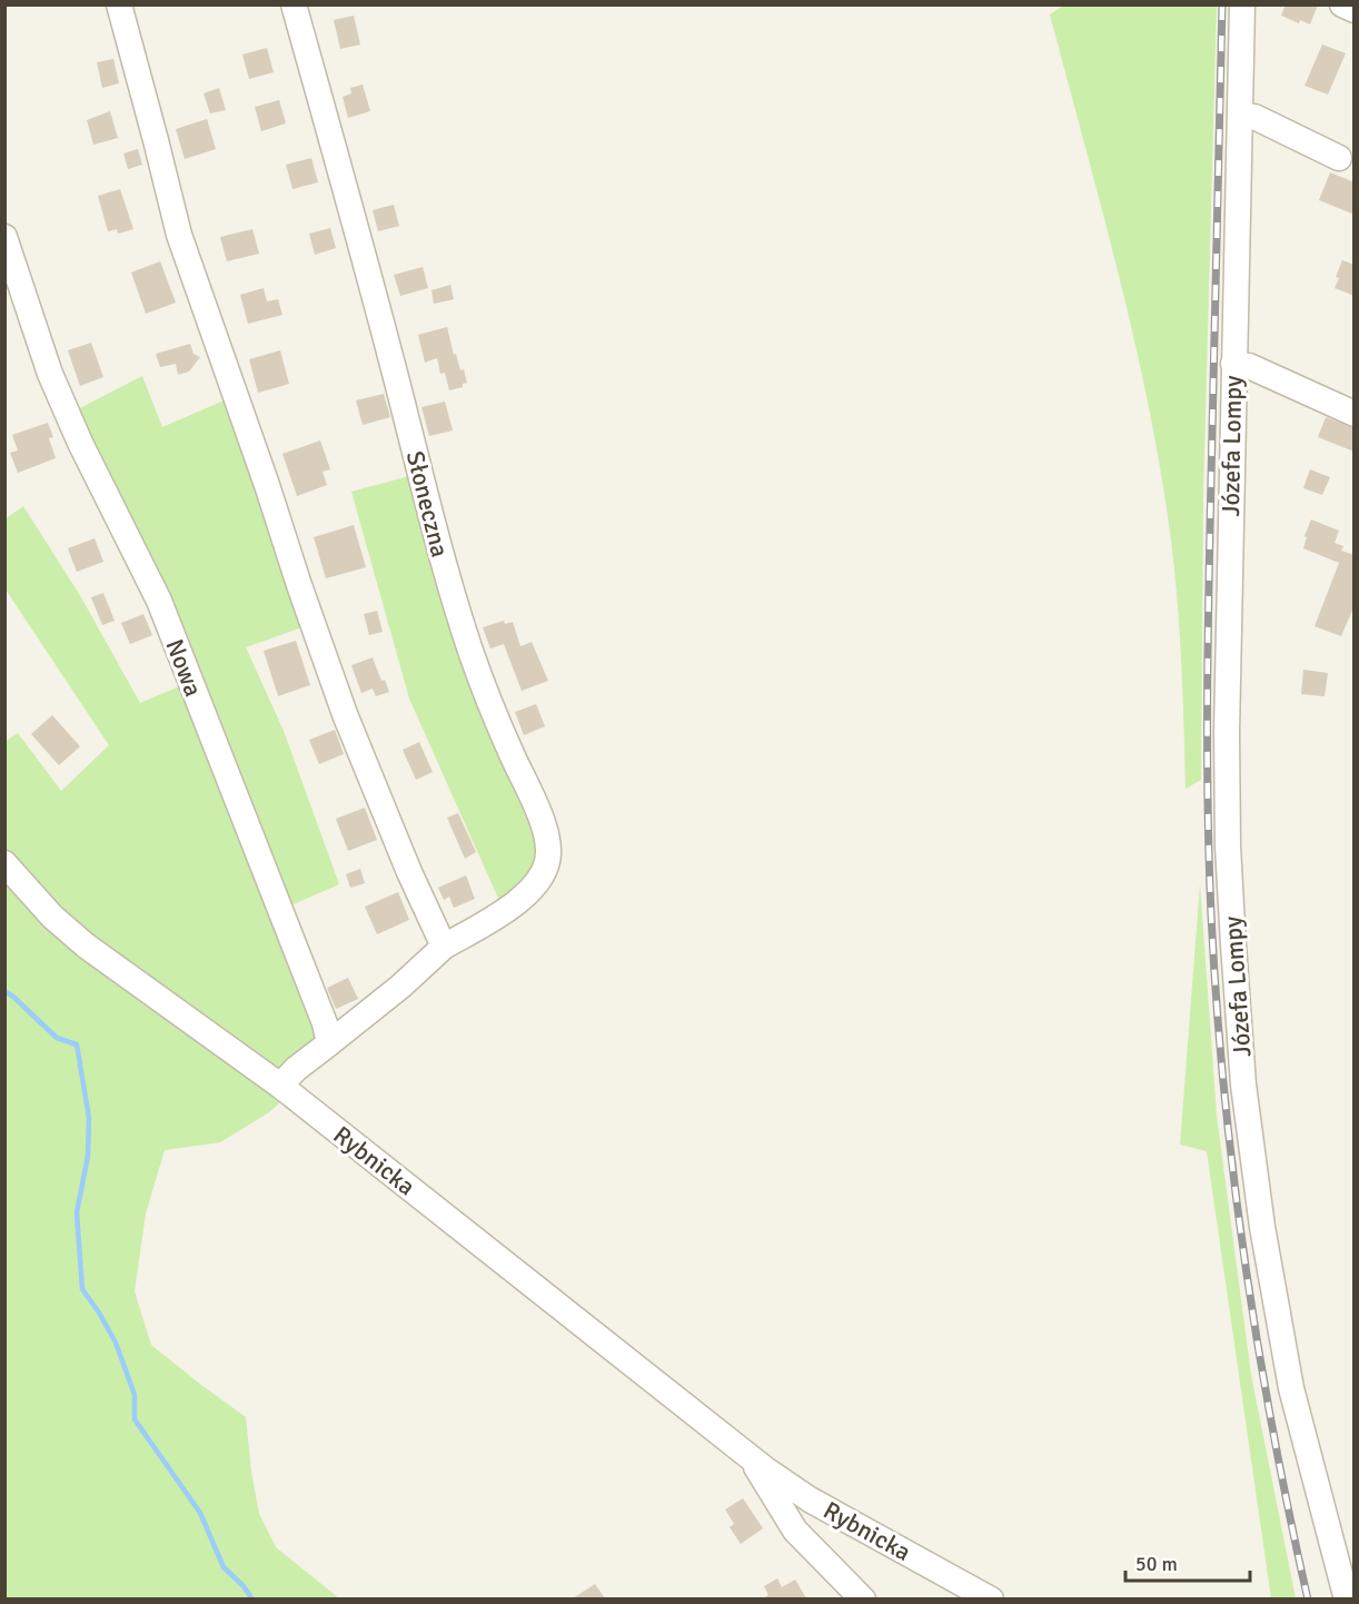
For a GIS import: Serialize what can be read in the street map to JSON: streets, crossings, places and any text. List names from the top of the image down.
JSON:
{
  "streets": {
    "street": [
      "Józefa Lompy",
      "Słoneczna",
      "Nowa",
      "Rybnicka"
    ]
  },
  "crossings": [
    ["Słoneczna", "Nowa"]
  ],
  "scale_bar": "50 m"
}
